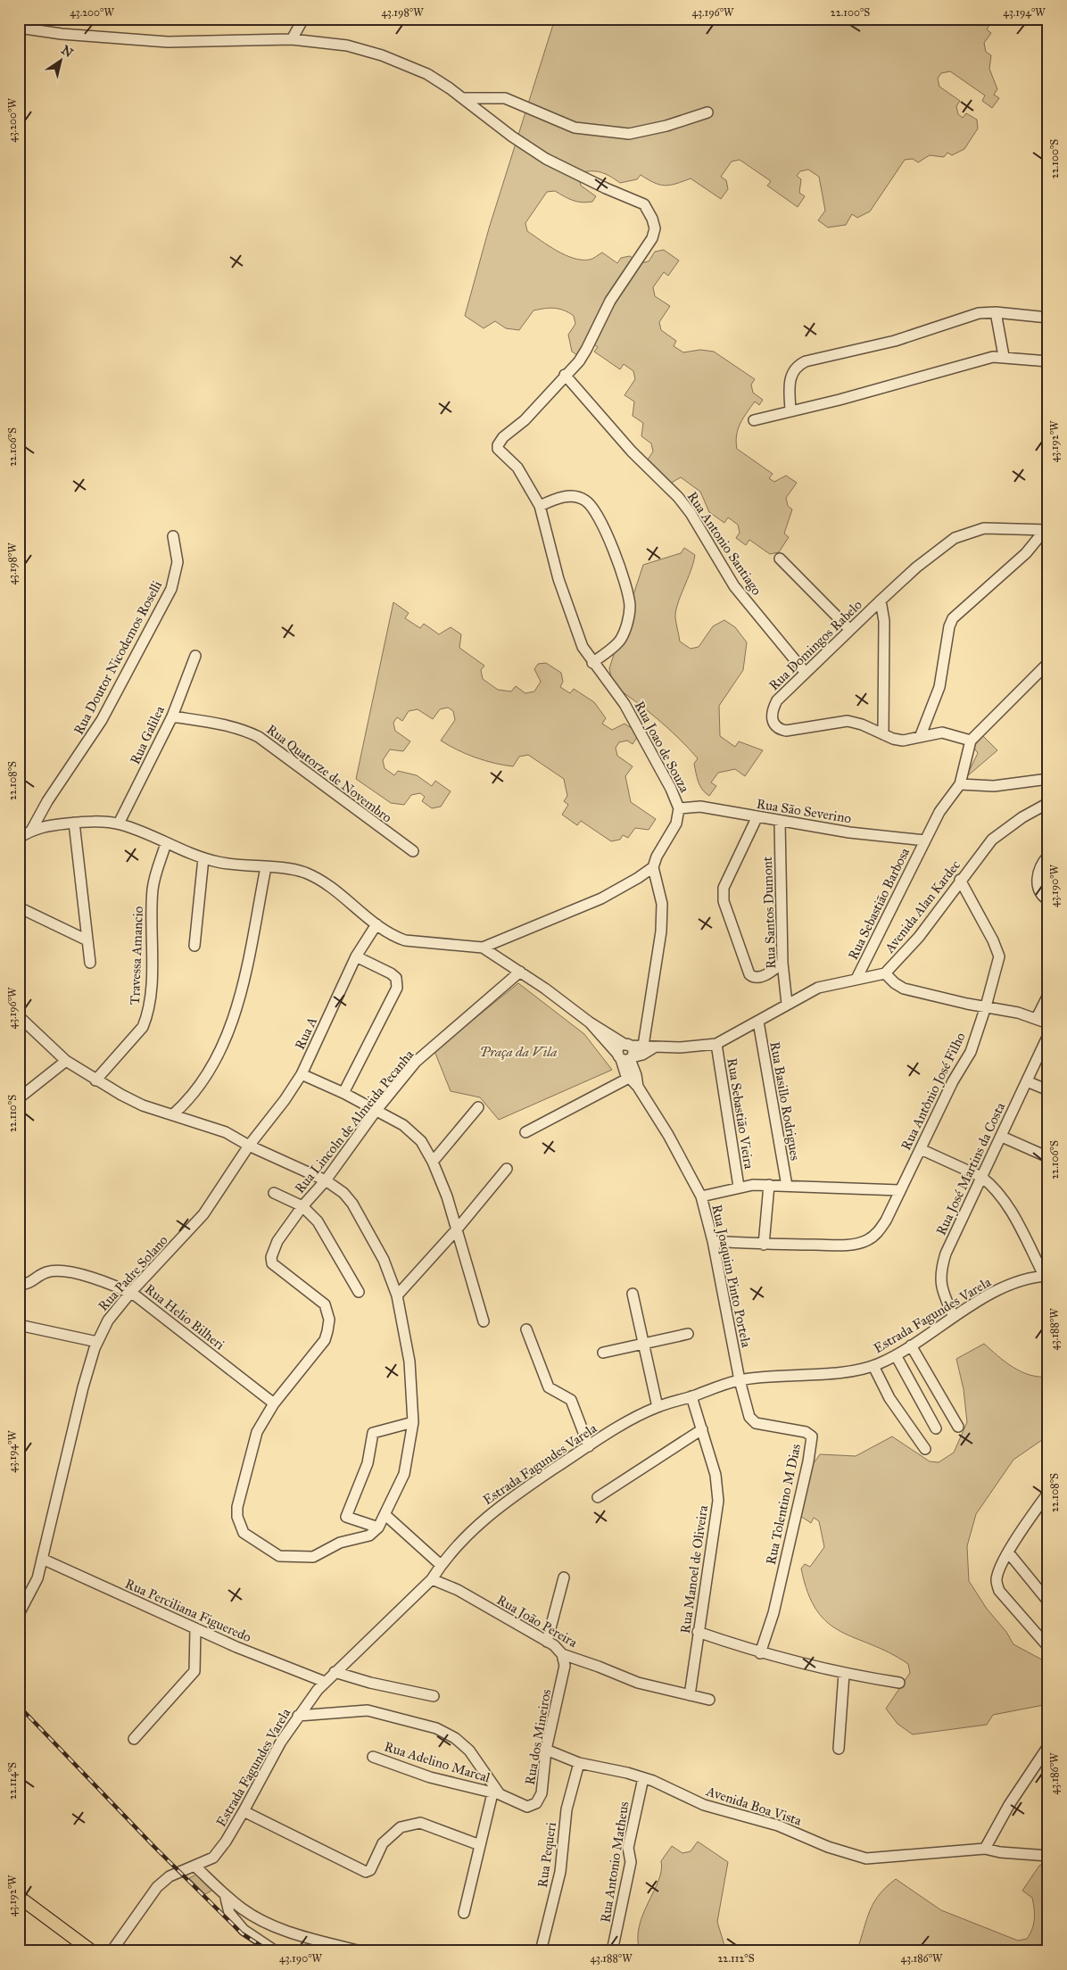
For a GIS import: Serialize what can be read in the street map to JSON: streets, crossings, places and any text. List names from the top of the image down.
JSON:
{
  "streets": {
    "street": [
      "Rua Antonio Santiago",
      "Rua Domingos Rabelo",
      "Rua Doutor Nicodemos Roselli",
      "Rua Galilea",
      "Rua Joao de Souza",
      "Rua Quatorze de Novembro",
      "Rua São Severino",
      "Rua Sebastião Barbosa",
      "Avenida Alan Kardec",
      "Rua Santos Dumont",
      "Travessa Amancio",
      "Rua A",
      "Rua Antônio José Filho",
      "Rua Basillo Rodrigues",
      "Rua Sebastião Vieira",
      "Rua Lincoln de Almeida Pecanha",
      "Rua José Martins da Costa",
      "Rua Padre Solano",
      "Rua Joaquim Pinto Portela",
      "Estrada Fagundes Varela",
      "Rua Helio Bilheri",
      "Rua Tolentino M Dias",
      "Rua Manoel de Oliveira",
      "Rua Perciliana Figueredo",
      "Rua João Pereira",
      "Rua dos Mineiros",
      "Rua Adelino Marcal",
      "Avenida Boa Vista",
      "Rua Pequeri",
      "Rua Antonio Matheus"
    ]
  },
  "crossings": [
    ["Rua Antonio Santiago", "Rua Domingos Rabelo"],
    ["Rua Antonio Santiago", "Rua Joao de Souza"],
    ["Rua Galilea", "Rua Quatorze de Novembro"],
    ["Rua Joao de Souza", "Rua São Severino"],
    ["Rua São Severino", "Rua Sebastião Barbosa"],
    ["Rua São Severino", "Rua Santos Dumont"],
    ["Rua Sebastião Barbosa", "Avenida Alan Kardec"],
    ["Avenida Alan Kardec", "Rua Santos Dumont"],
    ["Avenida Alan Kardec", "Rua Antônio José Filho"],
    ["Avenida Alan Kardec", "Rua Basillo Rodrigues"],
    ["Avenida Alan Kardec", "Rua Sebastião Vieira"],
    ["Rua A", "Rua Padre Solano"],
    ["Rua Antônio José Filho", "Rua Joaquim Pinto Portela"],
    ["Rua Lincoln de Almeida Pecanha", "Rua Helio Bilheri"],
    ["Rua José Martins da Costa", "Estrada Fagundes Varela"],
    ["Rua Padre Solano", "Rua Helio Bilheri"],
    ["Rua Padre Solano", "Rua Perciliana Figueredo"],
    ["Rua Joaquim Pinto Portela", "Estrada Fagundes Varela"],
    ["Rua Joaquim Pinto Portela", "Rua Tolentino M Dias"],
    ["Estrada Fagundes Varela", "Rua Tolentino M Dias"],
    ["Estrada Fagundes Varela", "Rua Manoel de Oliveira"],
    ["Estrada Fagundes Varela", "Rua Perciliana Figueredo"],
    ["Estrada Fagundes Varela", "Rua João Pereira"],
    ["Rua Manoel de Oliveira", "Rua João Pereira"],
    ["Rua João Pereira", "Rua dos Mineiros"],
    ["Rua dos Mineiros", "Rua Adelino Marcal"],
    ["Rua dos Mineiros", "Avenida Boa Vista"],
    ["Avenida Boa Vista", "Rua Pequeri"],
    ["Avenida Boa Vista", "Rua Antonio Matheus"]
  ],
  "parks": ["Praça da Vila"],
  "north": "top right",
  "coordinates": [
    "43.200°W",
    "43.198°W",
    "43.196°W",
    "22.100°S",
    "43.194°W",
    "43.192°W",
    "22.106°S",
    "22.108°S",
    "43.190°W",
    "22.110°S",
    "43.188°W",
    "43.186°W",
    "22.114°S",
    "22.112°S"
  ]
}
